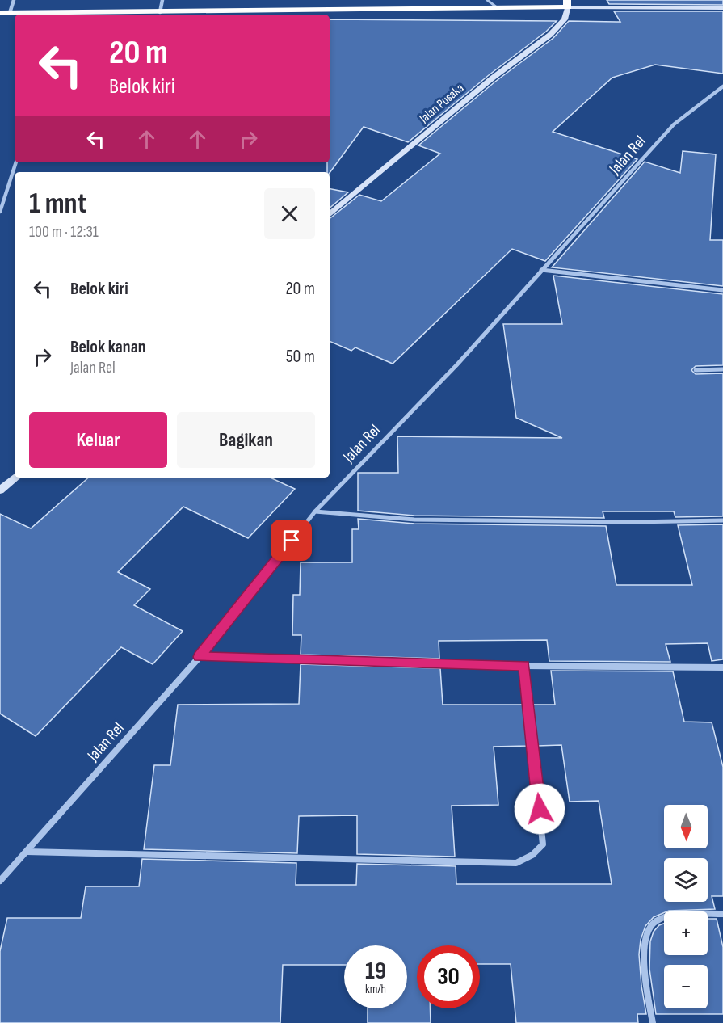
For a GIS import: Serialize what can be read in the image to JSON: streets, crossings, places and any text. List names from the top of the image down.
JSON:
{
  "streets": {
    "main road": ["Jalan Pusaka"],
    "street": ["Jalan Rel"]
  },
  "north": "bottom",
  "page": {
    "turn": ["20 m", "Belok kiri"],
    "heading": ["1 mnt", "100 m · 12:31"],
    "list": [
      {
        "name": "Belok kiri",
        "value": "20 m"
      },
      {
        "name": "Belok kanan",
        "note": "Jalan Rel",
        "value": "50 m"
      }
    ],
    "buttons": ["Keluar", "Bagikan"],
    "map_buttons": ["+", "−"],
    "speed": "19 km/h",
    "limit": "30"
  }
}
